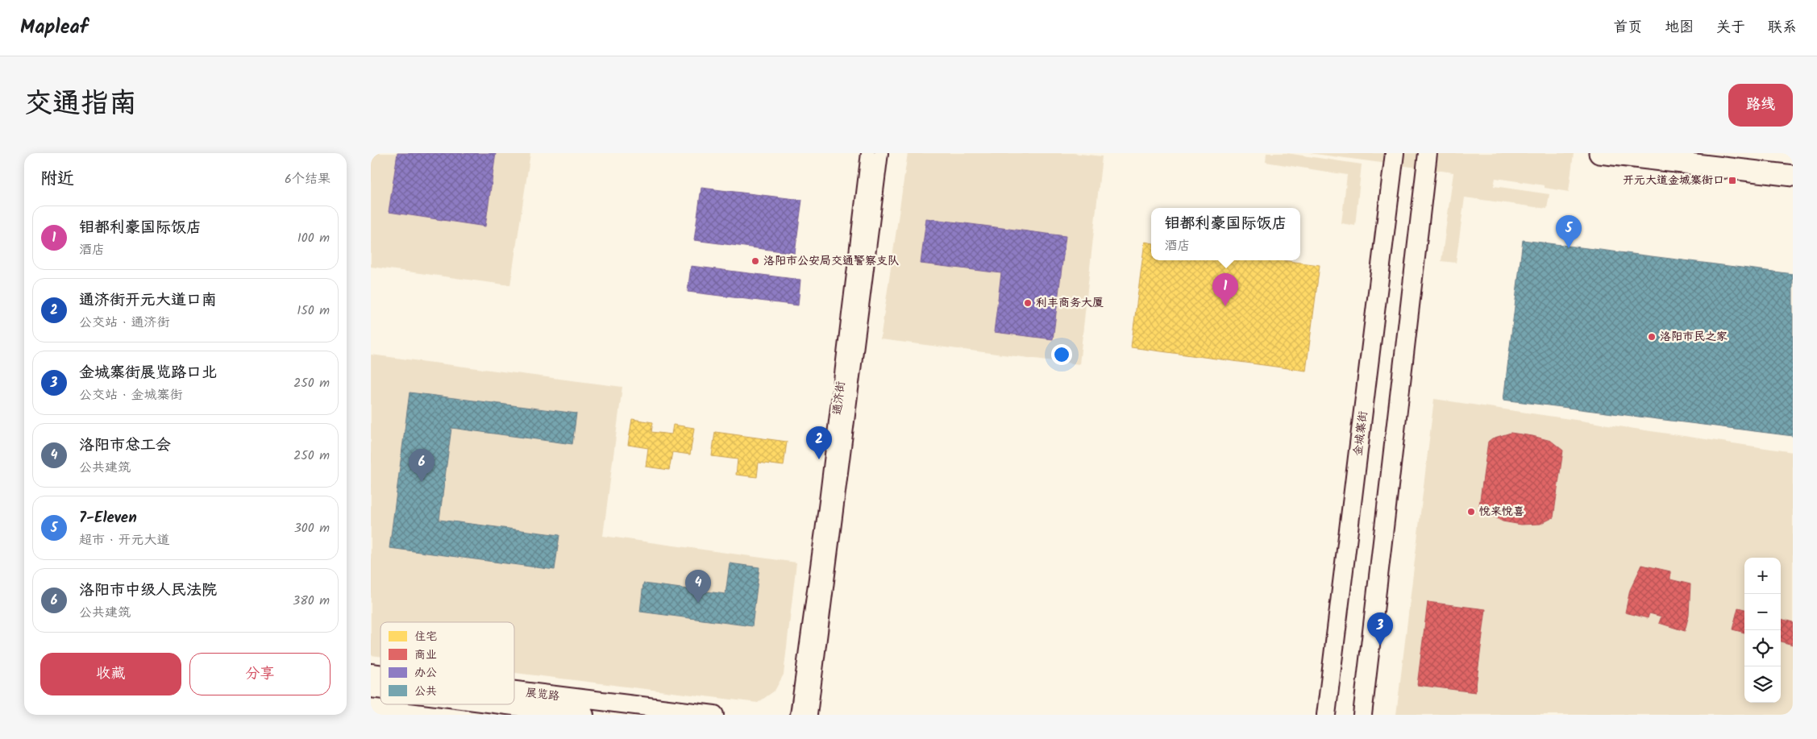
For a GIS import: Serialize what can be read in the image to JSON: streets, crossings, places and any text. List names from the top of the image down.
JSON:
{
  "streets": {
    "main road": ["金城寨街", "展览路"],
    "street": ["通济街"]
  },
  "places": {
    "transit": ["开元大道金城寨街口"],
    "other": [
      "洛阳市公安局交通警察支队",
      "利丰商务大厦",
      "洛阳市民之家",
      "悦来悦喜"
    ]
  },
  "legend": [
    "住宅",
    "商业",
    "办公",
    "公共"
  ],
  "page": {
    "header": "Mapleaf",
    "nav": [
      "首页",
      "地图",
      "关于",
      "联系"
    ],
    "title": "交通指南",
    "buttons": [
      "路线",
      ["收藏", "分享"]
    ],
    "heading": ["附近", "6个结果"],
    "list": [
      {
        "mark": "1",
        "name": "钼都利豪国际饭店",
        "note": "酒店",
        "value": "100 m"
      },
      {
        "mark": "2",
        "name": "通济街开元大道口南",
        "note": "公交站 · 通济街",
        "value": "150 m"
      },
      {
        "mark": "3",
        "name": "金城寨街展览路口北",
        "note": "公交站 · 金城寨街",
        "value": "250 m"
      },
      {
        "mark": "4",
        "name": "洛阳市总工会",
        "note": "公共建筑",
        "value": "250 m"
      },
      {
        "mark": "5",
        "name": "7-Eleven",
        "note": "超市 · 开元大道",
        "value": "300 m"
      },
      {
        "mark": "6",
        "name": "洛阳市中级人民法院",
        "note": "公共建筑",
        "value": "380 m"
      }
    ],
    "popup": ["钼都利豪国际饭店", "酒店"],
    "pins": [
      "5",
      "1",
      "2",
      "6",
      "4",
      "3"
    ],
    "map_buttons": ["+", "−"]
  }
}
